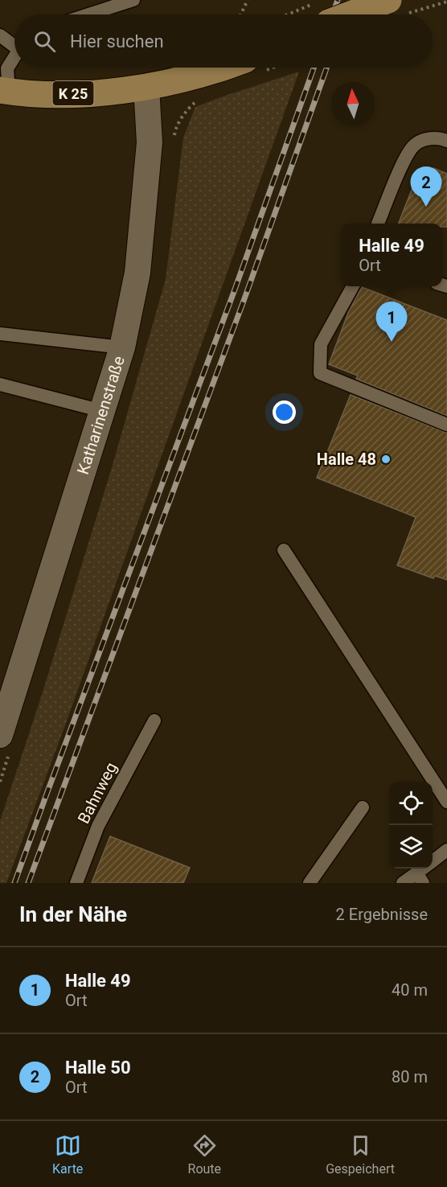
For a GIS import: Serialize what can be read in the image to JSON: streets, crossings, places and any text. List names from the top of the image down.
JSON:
{
  "streets": {
    "main road": ["K 25"],
    "street": ["Katharinenstraße"],
    "lane": ["Bahnweg"]
  },
  "crossings": [
    ["K 25", "Katharinenstraße"]
  ],
  "places": ["Halle 48"],
  "north": "top",
  "page": {
    "search": "Hier suchen",
    "pins": ["2", "1"],
    "popup": ["Halle 49", "Ort"],
    "heading": ["In der Nähe", "2 Ergebnisse"],
    "list": [
      {
        "mark": "1",
        "name": "Halle 49",
        "note": "Ort",
        "value": "40 m"
      },
      {
        "mark": "2",
        "name": "Halle 50",
        "note": "Ort",
        "value": "80 m"
      }
    ],
    "nav": ["Karte", "Route", "Gespeichert"]
  }
}
